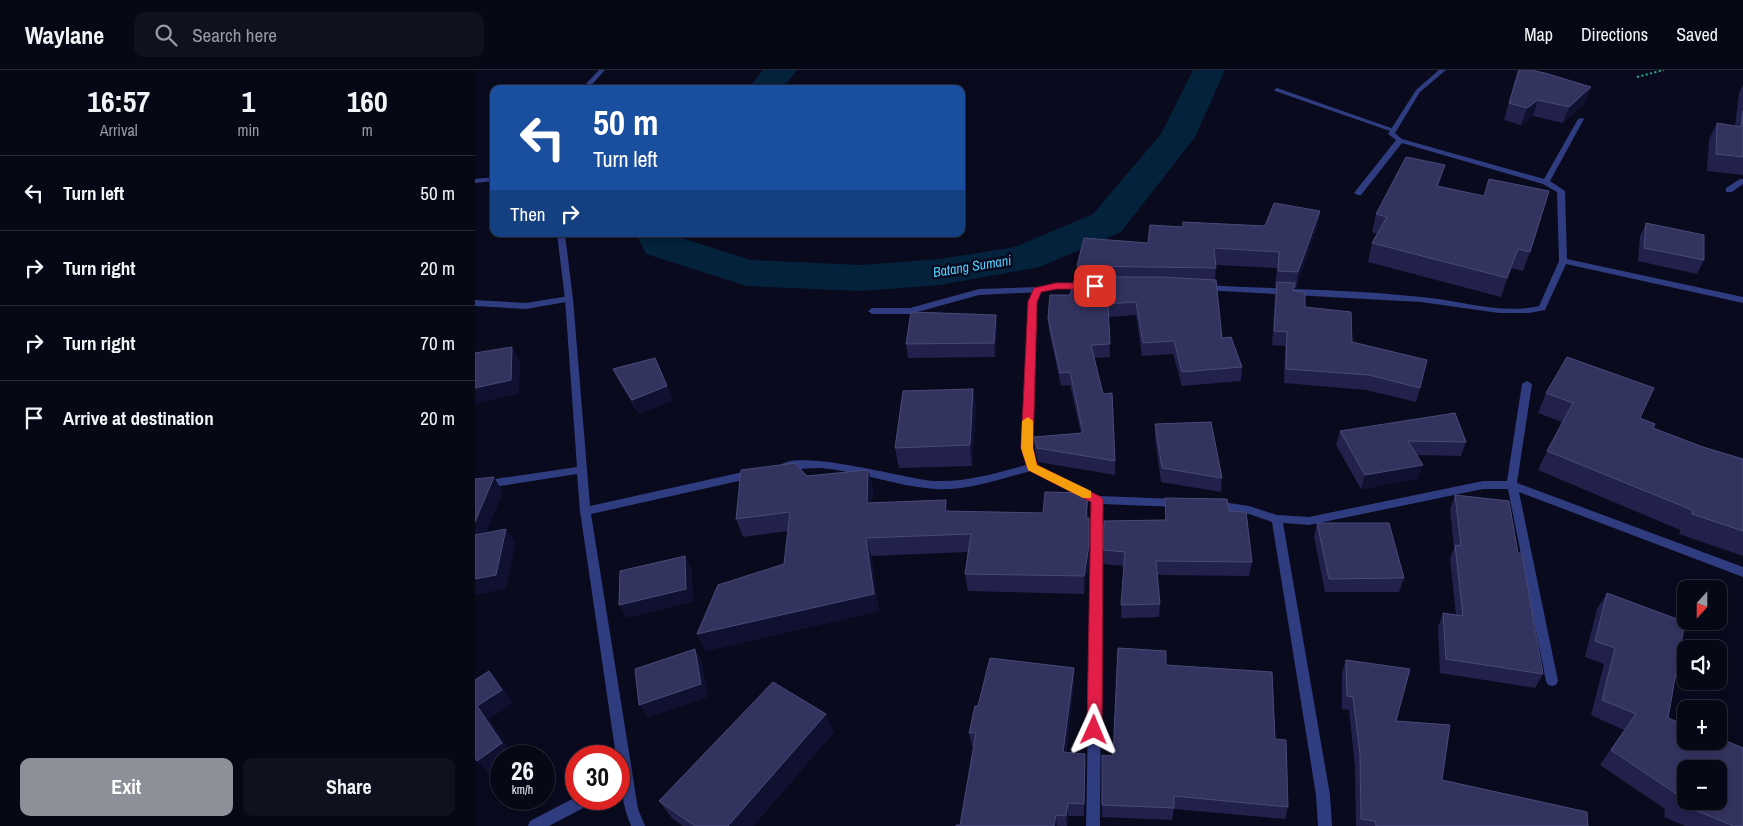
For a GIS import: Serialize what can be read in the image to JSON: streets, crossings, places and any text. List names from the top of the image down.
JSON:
{
  "water": ["Batang Sumani"],
  "north": "bottom",
  "page": {
    "header": "Waylane",
    "search": "Search here",
    "nav": ["Map", "Directions", "Saved"],
    "eta": [
      "16:57",
      "Arrival",
      "1",
      "min",
      "160",
      "m"
    ],
    "turn": ["50 m", "Turn left"],
    "list": [
      {
        "name": "Turn left",
        "value": "50 m"
      },
      {
        "name": "Turn right",
        "value": "20 m"
      },
      {
        "name": "Turn right",
        "value": "70 m"
      },
      {
        "name": "Arrive at destination",
        "value": "20 m"
      }
    ],
    "then": "Then",
    "map_buttons": ["+", "−"],
    "speed": "26 km/h",
    "limit": "30",
    "buttons": ["Exit", "Share"]
  }
}
